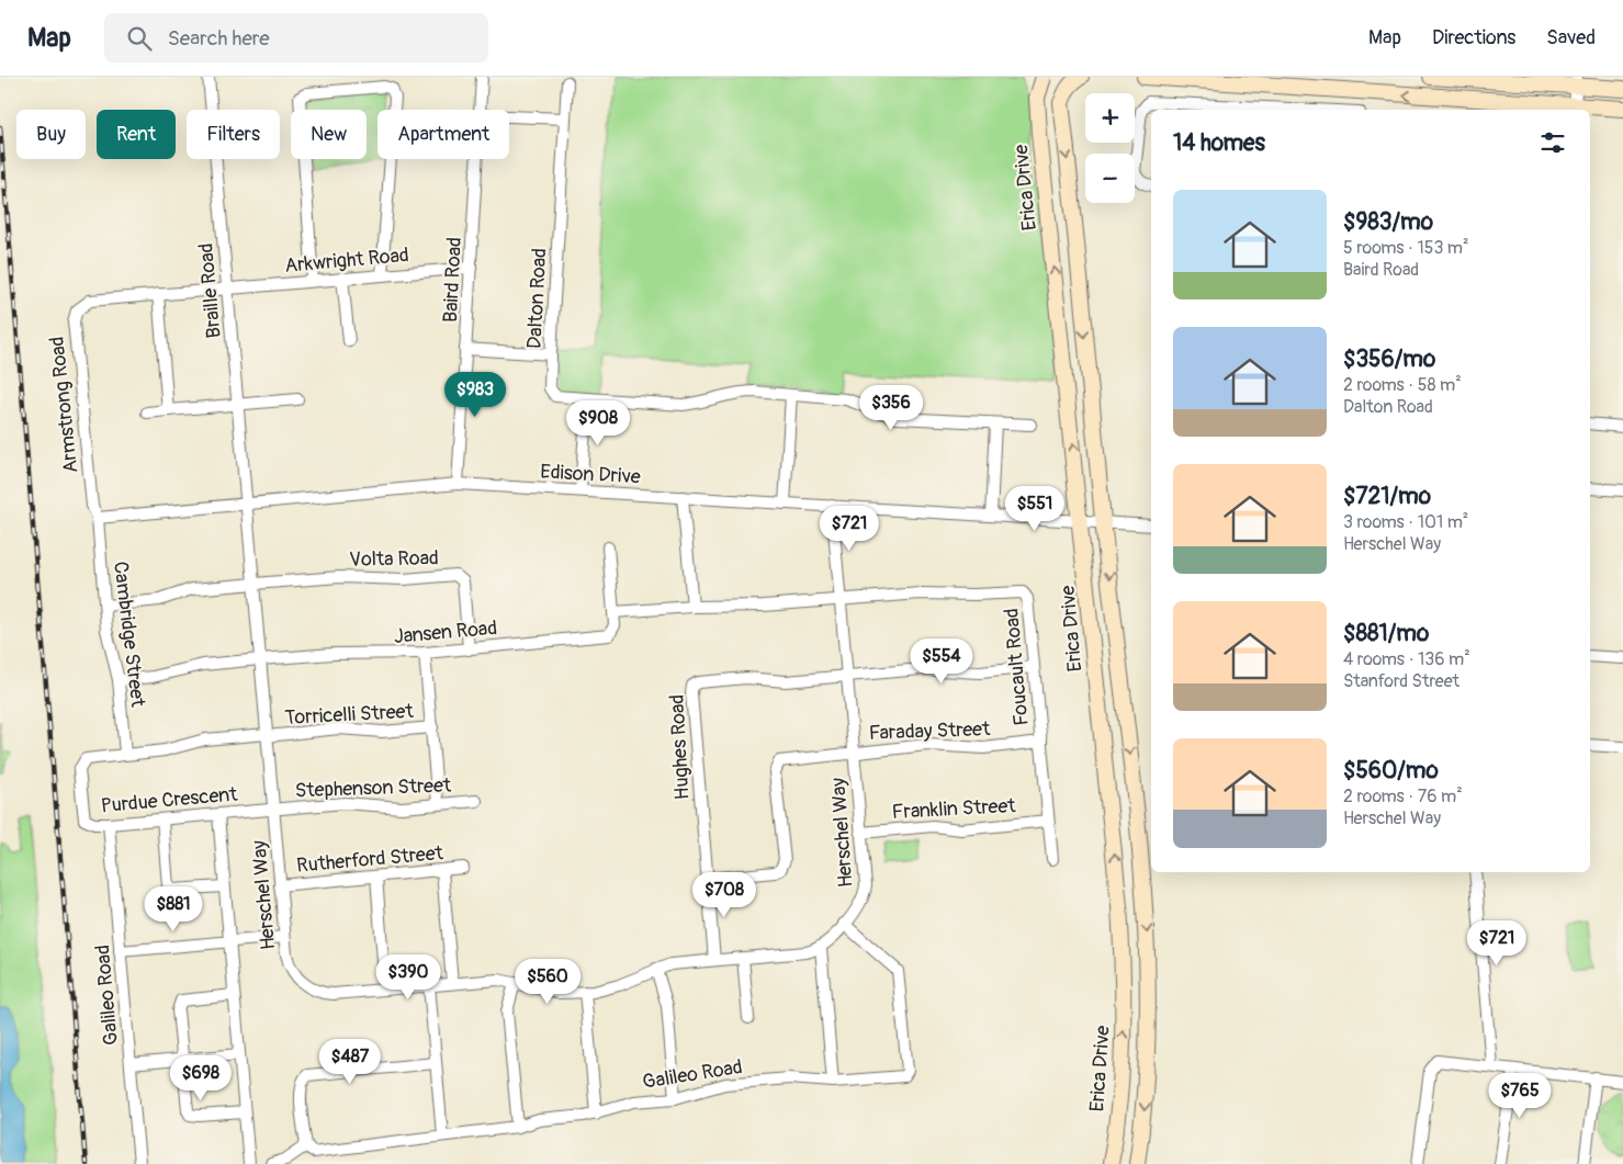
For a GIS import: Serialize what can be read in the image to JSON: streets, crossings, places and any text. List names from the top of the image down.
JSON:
{
  "streets": {
    "main road": ["Erica Drive"],
    "street": [
      "Arkwright Road",
      "Baird Road",
      "Braille Road",
      "Dalton Road",
      "Armstrong Road",
      "Edison Drive",
      "Volta Road",
      "Jansen Road",
      "Cambridge Street",
      "Foucault Road",
      "Torricelli Street",
      "Faraday Street",
      "Hughes Road",
      "Stephenson Street",
      "Purdue Crescent",
      "Franklin Street",
      "Herschel Way",
      "Rutherford Street",
      "Galileo Road"
    ]
  },
  "crossings": [
    ["Erica Drive", "Edison Drive"],
    ["Arkwright Road", "Baird Road"],
    ["Arkwright Road", "Braille Road"],
    ["Arkwright Road", "Armstrong Road"],
    ["Baird Road", "Edison Drive"],
    ["Braille Road", "Armstrong Road"],
    ["Braille Road", "Edison Drive"],
    ["Braille Road", "Herschel Way"],
    ["Armstrong Road", "Edison Drive"],
    ["Armstrong Road", "Cambridge Street"],
    ["Edison Drive", "Cambridge Street"],
    ["Edison Drive", "Herschel Way"],
    ["Volta Road", "Jansen Road"],
    ["Volta Road", "Herschel Way"],
    ["Jansen Road", "Cambridge Street"],
    ["Jansen Road", "Herschel Way"],
    ["Cambridge Street", "Purdue Crescent"],
    ["Foucault Road", "Faraday Street"],
    ["Foucault Road", "Franklin Street"],
    ["Foucault Road", "Herschel Way"],
    ["Torricelli Street", "Purdue Crescent"],
    ["Torricelli Street", "Herschel Way"],
    ["Faraday Street", "Hughes Road"],
    ["Faraday Street", "Herschel Way"],
    ["Hughes Road", "Herschel Way"],
    ["Stephenson Street", "Purdue Crescent"],
    ["Stephenson Street", "Herschel Way"],
    ["Purdue Crescent", "Herschel Way"],
    ["Purdue Crescent", "Galileo Road"],
    ["Franklin Street", "Herschel Way"],
    ["Herschel Way", "Rutherford Street"],
    ["Herschel Way", "Galileo Road"]
  ],
  "page": {
    "header": "Map",
    "search": "Search here",
    "nav": ["Map", "Directions", "Saved"],
    "map_buttons": ["+", "−"],
    "chip": [
      "Buy",
      "Rent",
      "Filters",
      "New",
      "Apartment"
    ],
    "heading": "14 homes",
    "list": [
      {
        "name": "$983/mo",
        "note": "5 rooms · 153 m² · Baird Road"
      },
      {
        "name": "$356/mo",
        "note": "2 rooms · 58 m² · Dalton Road"
      },
      {
        "name": "$721/mo",
        "note": "3 rooms · 101 m² · Herschel Way"
      },
      {
        "name": "$881/mo",
        "note": "4 rooms · 136 m² · Stanford Street"
      },
      {
        "name": "$560/mo",
        "note": "2 rooms · 76 m² · Herschel Way"
      }
    ],
    "price": [
      "$983",
      "$356",
      "$908",
      "$551",
      "$721",
      "$554",
      "$708",
      "$881",
      "$721",
      "$390",
      "$560",
      "$487",
      "$698",
      "$765"
    ]
  }
}
